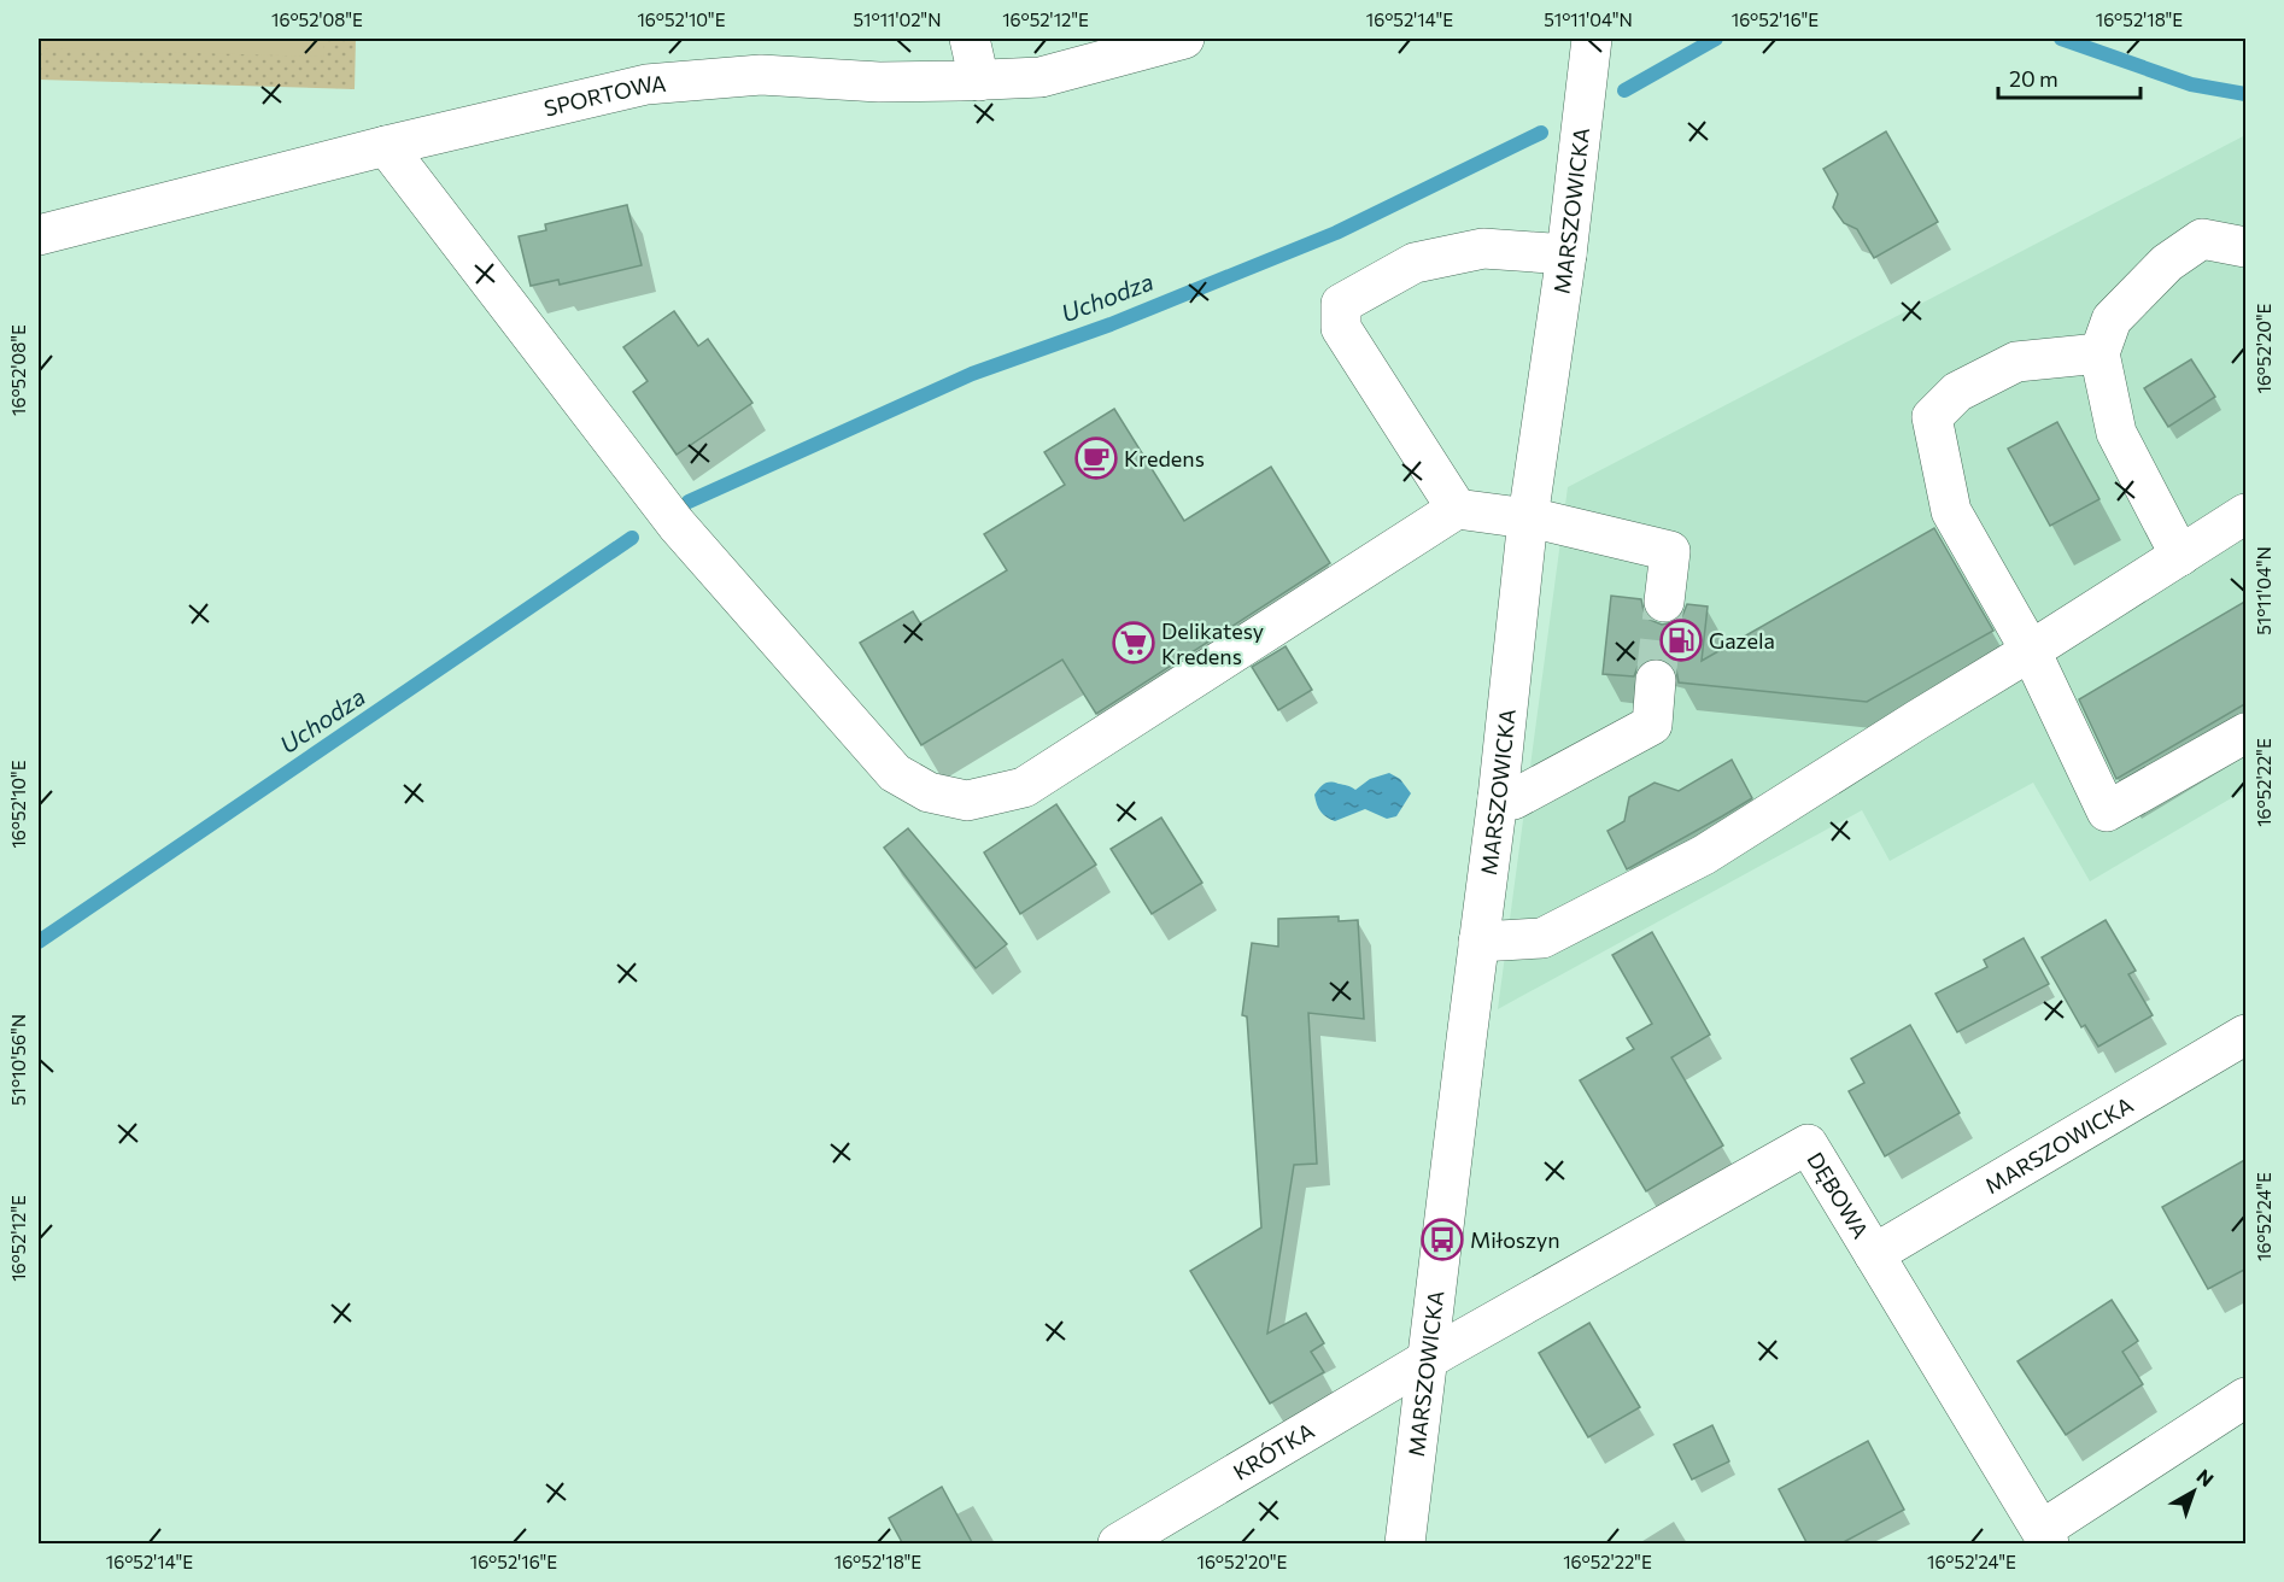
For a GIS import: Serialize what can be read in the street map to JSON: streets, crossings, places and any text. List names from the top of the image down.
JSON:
{
  "streets": {
    "street": [
      "SPORTOWA",
      "MARSZOWICKA",
      "DĘBOWA",
      "KRÓTKA"
    ]
  },
  "crossings": [
    ["MARSZOWICKA", "DĘBOWA"],
    ["MARSZOWICKA", "KRÓTKA"],
    ["DĘBOWA", "KRÓTKA"]
  ],
  "water": ["Uchodza"],
  "places": {
    "cafe": ["Kredens"],
    "fuel station": ["Gazela"],
    "supermarket": ["Delikatesy Kredens"],
    "bus stop": ["Miłoszyn"]
  },
  "scale_bar": "20 m",
  "north": "top right",
  "coordinates": [
    "16°52'08\"E",
    "16°52'10\"E",
    "51°11'02\"N",
    "16°52'12\"E",
    "16°52'14\"E",
    "51°11'04\"N",
    "16°52'16\"E",
    "16°52'18\"E",
    "16°52'20\"E",
    "16°52'22\"E",
    "51°10'56\"N",
    "16°52'24\"E"
  ]
}
